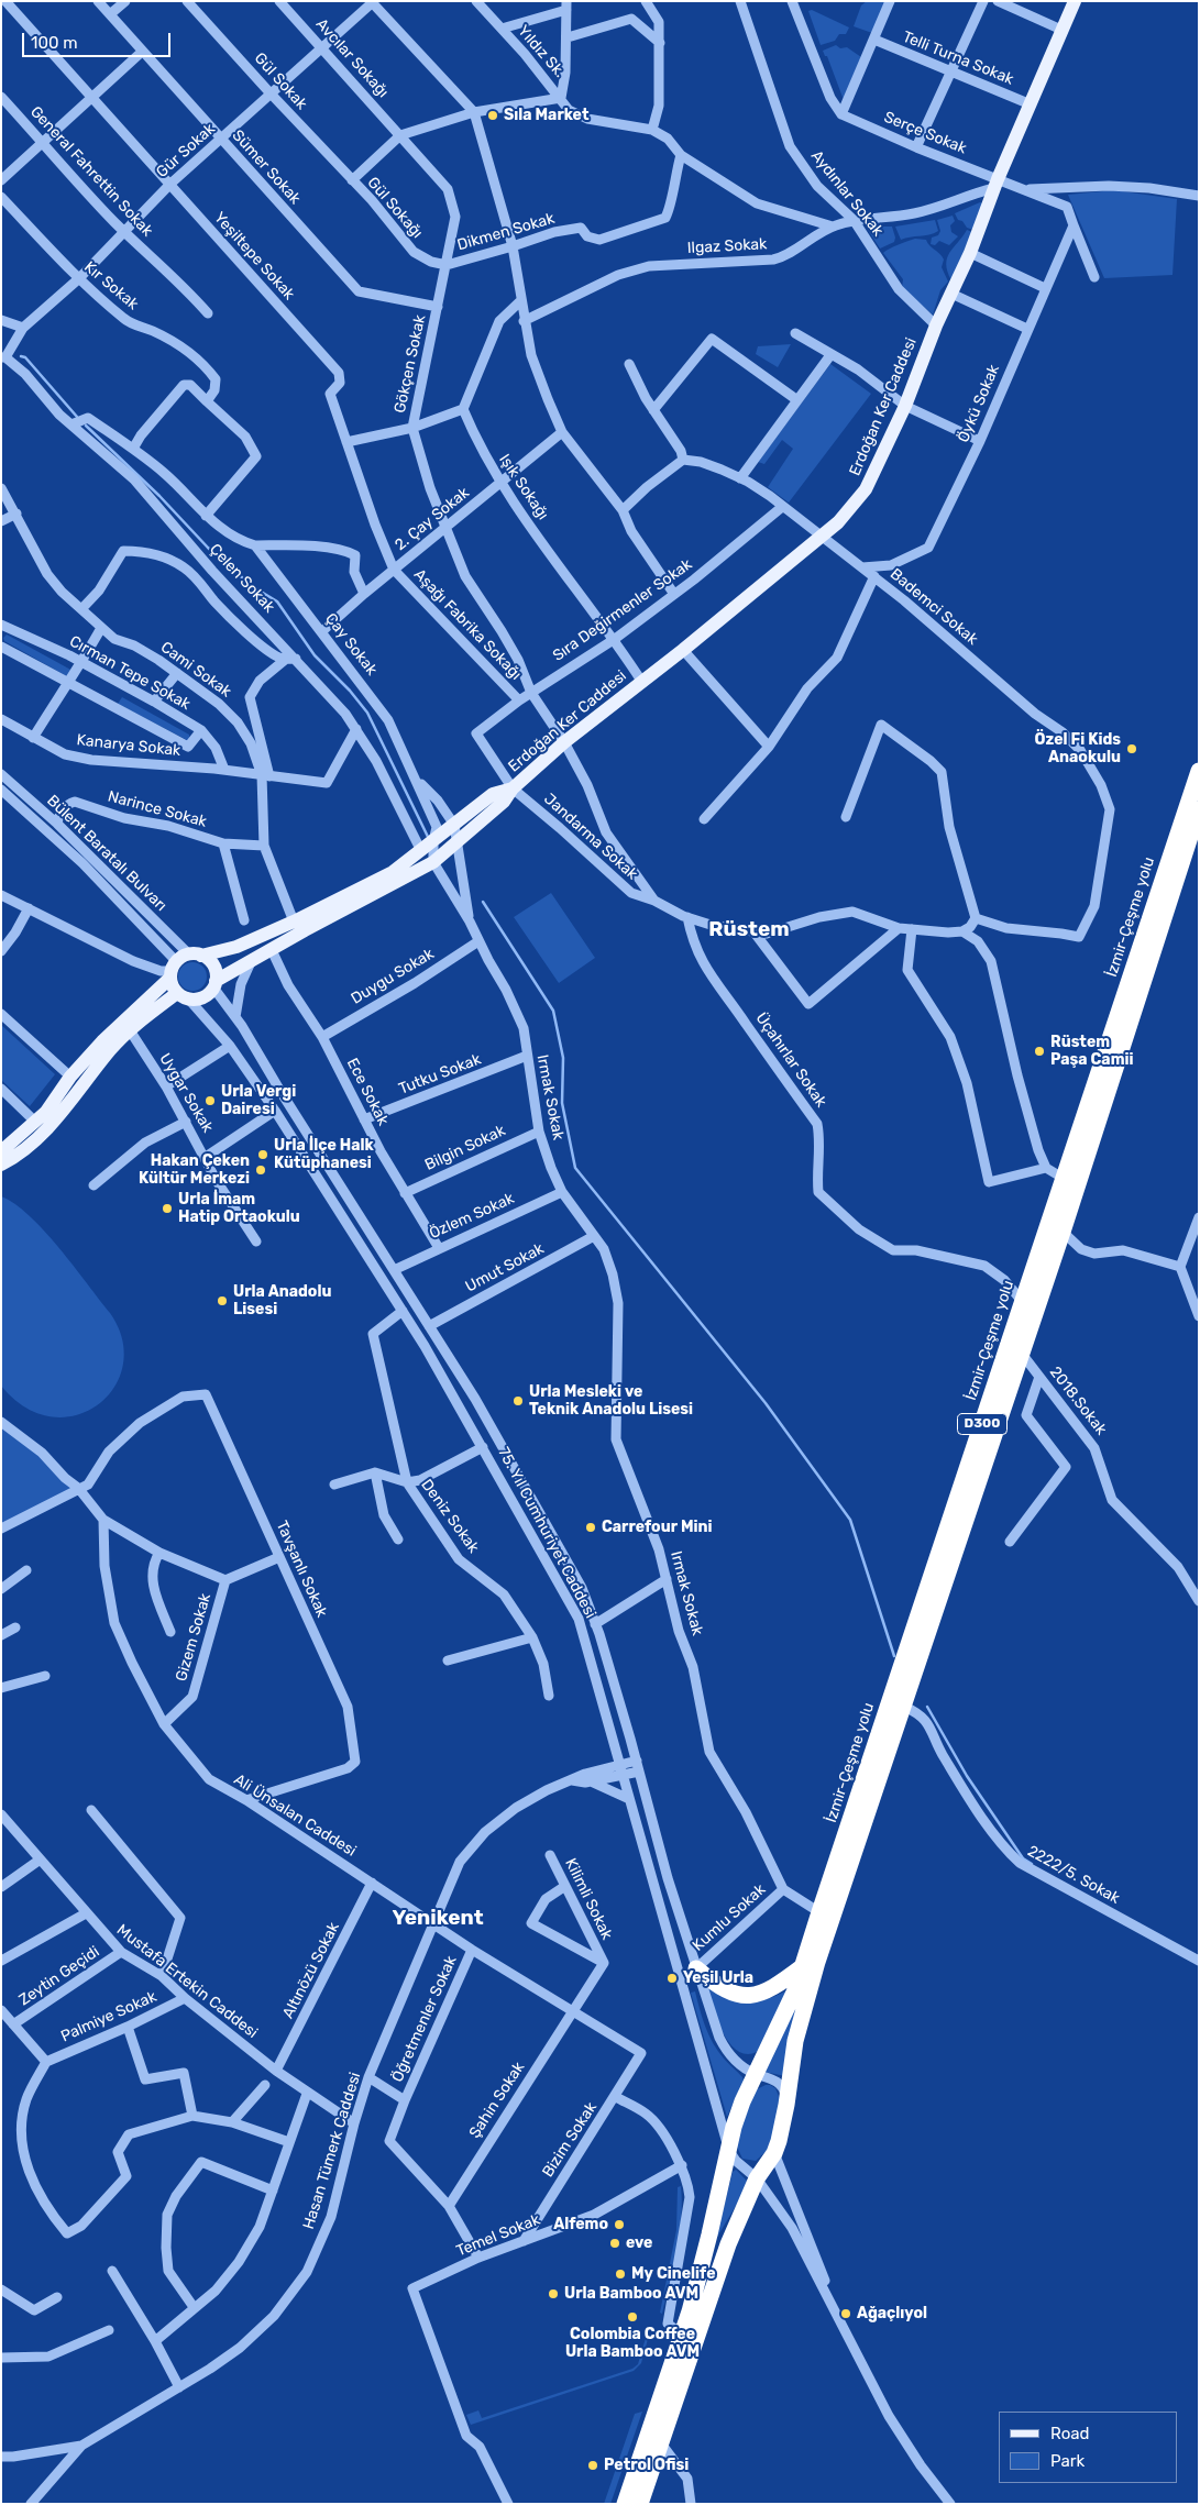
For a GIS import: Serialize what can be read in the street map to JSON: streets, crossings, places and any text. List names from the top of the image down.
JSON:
{
  "streets": {
    "highway": ["İzmir-Çeşme yolu", "D300"],
    "main road": ["Erdoğan Ker Caddesi"],
    "street": [
      "Yıldız Sk.",
      "Avcılar Sokağı",
      "Telli Turna Sokak",
      "Gül Sokak",
      "Serçe Sokak",
      "Gür Sokak",
      "Sümer Sokak",
      "General Fahrettin Sokak",
      "Aydınlar Sokak",
      "Gül Sokağı",
      "Dikmen Sokak",
      "Ilgaz Sokak",
      "Yeşiltepe Sokak",
      "Kır Sokak",
      "Gökçen Sokak",
      "Öykü Sokak",
      "Işık Sokağı",
      "2. Çay Sokak",
      "Çelen Sokak",
      "Bademci Sokak",
      "Sıra Değirmenler Sokak",
      "Aşağı Fabrika Sokağı",
      "Çay Sokak",
      "Cami Sokak",
      "Cırman Tepe Sokak",
      "Kanarya Sokak",
      "Narince Sokak",
      "Jandarma Sokak",
      "Bülent Baratalı Bulvarı",
      "Duygu Sokak",
      "Üçahırlar Sokak",
      "Tutku Sokak",
      "Ece Sokak",
      "Uygar Sokak",
      "Irmak Sokak",
      "Bilgin Sokak",
      "Özlem Sokak",
      "Umut Sokak",
      "2018.Sokak",
      "Deniz Sokak",
      "75. Yıl Cumhuriyet Caddesi",
      "Tavşanlı Sokak",
      "Gizem Sokak",
      "Ali Ünsalan Caddesi",
      "2222/5. Sokak",
      "Kilimli Sokak",
      "Kumlu Sokak",
      "Altınözü Sokak",
      "Zeytin Geçidi",
      "Mustafa Ertekin Caddesi",
      "Palmiye Sokak",
      "Öğretmenler Sokak",
      "Şahin Sokak",
      "Bizim Sokak",
      "Hasan Tümerk Caddesi",
      "Temel Sokak"
    ]
  },
  "crossings": [
    ["Avcılar Sokağı", "Gür Sokak"],
    ["Avcılar Sokağı", "Gökçen Sokak"],
    ["Telli Turna Sokak", "Erdoğan Ker Caddesi"],
    ["Gül Sokak", "Gür Sokak"],
    ["Gül Sokak", "Gül Sokağı"],
    ["Serçe Sokak", "Ilgaz Sokak"],
    ["Serçe Sokak", "Öykü Sokak"],
    ["Serçe Sokak", "Erdoğan Ker Caddesi"],
    ["Gür Sokak", "Sümer Sokak"],
    ["Gür Sokak", "General Fahrettin Sokak"],
    ["Gür Sokak", "Yeşiltepe Sokak"],
    ["Gür Sokak", "Kır Sokak"],
    ["Sümer Sokak", "Gökçen Sokak"],
    ["Aydınlar Sokak", "Ilgaz Sokak"],
    ["Aydınlar Sokak", "Erdoğan Ker Caddesi"],
    ["Gül Sokağı", "Dikmen Sokak"],
    ["Gül Sokağı", "Gökçen Sokak"],
    ["Dikmen Sokak", "Gökçen Sokak"],
    ["Ilgaz Sokak", "Erdoğan Ker Caddesi"],
    ["Yeşiltepe Sokak", "2. Çay Sokak"],
    ["Yeşiltepe Sokak", "Aşağı Fabrika Sokağı"],
    ["Gökçen Sokak", "Erdoğan Ker Caddesi"],
    ["Gökçen Sokak", "2. Çay Sokak"],
    ["Gökçen Sokak", "Sıra Değirmenler Sokak"],
    ["Gökçen Sokak", "Jandarma Sokak"],
    ["Öykü Sokak", "Bademci Sokak"],
    ["Erdoğan Ker Caddesi", "Işık Sokağı"],
    ["Erdoğan Ker Caddesi", "Çelen Sokak"],
    ["Erdoğan Ker Caddesi", "Bademci Sokak"],
    ["Erdoğan Ker Caddesi", "Çay Sokak"],
    ["Erdoğan Ker Caddesi", "Cami Sokak"],
    ["Erdoğan Ker Caddesi", "Jandarma Sokak"],
    ["Erdoğan Ker Caddesi", "Bülent Baratalı Bulvarı"],
    ["Erdoğan Ker Caddesi", "Ece Sokak"],
    ["Erdoğan Ker Caddesi", "75. Yıl Cumhuriyet Caddesi"],
    ["Işık Sokağı", "2. Çay Sokak"],
    ["Işık Sokağı", "Sıra Değirmenler Sokak"],
    ["2. Çay Sokak", "Aşağı Fabrika Sokağı"],
    ["2. Çay Sokak", "Çay Sokak"],
    ["Çelen Sokak", "Cami Sokak"],
    ["Çelen Sokak", "Kanarya Sokak"],
    ["Bademci Sokak", "Sıra Değirmenler Sokak"],
    ["Sıra Değirmenler Sokak", "Aşağı Fabrika Sokağı"],
    ["Sıra Değirmenler Sokak", "Jandarma Sokak"],
    ["Cami Sokak", "Kanarya Sokak"],
    ["Cami Sokak", "Narince Sokak"],
    ["Cırman Tepe Sokak", "Kanarya Sokak"],
    ["Narince Sokak", "Bülent Baratalı Bulvarı"],
    ["Jandarma Sokak", "Üçahırlar Sokak"],
    ["Bülent Baratalı Bulvarı", "75. Yıl Cumhuriyet Caddesi"],
    ["İzmir-Çeşme yolu", "Üçahırlar Sokak"],
    ["İzmir-Çeşme yolu", "2018.Sokak"],
    ["İzmir-Çeşme yolu", "D300"],
    ["İzmir-Çeşme yolu", "75. Yıl Cumhuriyet Caddesi"],
    ["İzmir-Çeşme yolu", "2222/5. Sokak"],
    ["Duygu Sokak", "Ece Sokak"],
    ["Duygu Sokak", "Irmak Sokak"],
    ["Tutku Sokak", "Ece Sokak"],
    ["Tutku Sokak", "Irmak Sokak"],
    ["Ece Sokak", "Bilgin Sokak"],
    ["Ece Sokak", "Özlem Sokak"],
    ["Uygar Sokak", "75. Yıl Cumhuriyet Caddesi"],
    ["Irmak Sokak", "Bilgin Sokak"],
    ["Irmak Sokak", "Özlem Sokak"],
    ["Irmak Sokak", "Umut Sokak"],
    ["Irmak Sokak", "Kumlu Sokak"],
    ["Özlem Sokak", "75. Yıl Cumhuriyet Caddesi"],
    ["Umut Sokak", "75. Yıl Cumhuriyet Caddesi"],
    ["D300", "75. Yıl Cumhuriyet Caddesi"],
    ["Deniz Sokak", "75. Yıl Cumhuriyet Caddesi"],
    ["75. Yıl Cumhuriyet Caddesi", "Kumlu Sokak"],
    ["75. Yıl Cumhuriyet Caddesi", "Hasan Tümerk Caddesi"],
    ["Tavşanlı Sokak", "Ali Ünsalan Caddesi"],
    ["Gizem Sokak", "Ali Ünsalan Caddesi"],
    ["Ali Ünsalan Caddesi", "Kilimli Sokak"],
    ["Ali Ünsalan Caddesi", "Altınözü Sokak"],
    ["Ali Ünsalan Caddesi", "Öğretmenler Sokak"],
    ["Ali Ünsalan Caddesi", "Şahin Sokak"],
    ["Ali Ünsalan Caddesi", "Bizim Sokak"],
    ["Ali Ünsalan Caddesi", "Hasan Tümerk Caddesi"],
    ["Kilimli Sokak", "Şahin Sokak"],
    ["Altınözü Sokak", "Mustafa Ertekin Caddesi"],
    ["Zeytin Geçidi", "Mustafa Ertekin Caddesi"],
    ["Mustafa Ertekin Caddesi", "Palmiye Sokak"],
    ["Mustafa Ertekin Caddesi", "Hasan Tümerk Caddesi"],
    ["Bizim Sokak", "Temel Sokak"]
  ],
  "districts": ["Rüstem", "Yenikent"],
  "places": [
    "Sıla Market",
    "Özel Fi Kids Anaokulu",
    "Rüstem Paşa Camii",
    "Urla Vergi Dairesi",
    "Urla İlçe Halk Kütüphanesi",
    "Hakan Çeken Kültür Merkezi",
    "Urla İmam Hatip Ortaokulu",
    "Urla Anadolu Lisesi",
    "Urla Mesleki ve Teknik Anadolu Lisesi",
    "Carrefour Mini",
    "Yeşil Urla",
    "Alfemo",
    "eve",
    "My Cinelife",
    "Urla Bamboo AVM",
    "Ağaçlıyol",
    "Colombia Coffee Urla Bamboo AVM",
    "Petrol Ofisi"
  ],
  "legend": ["Road", "Park"],
  "scale_bar": "100 m"
}
